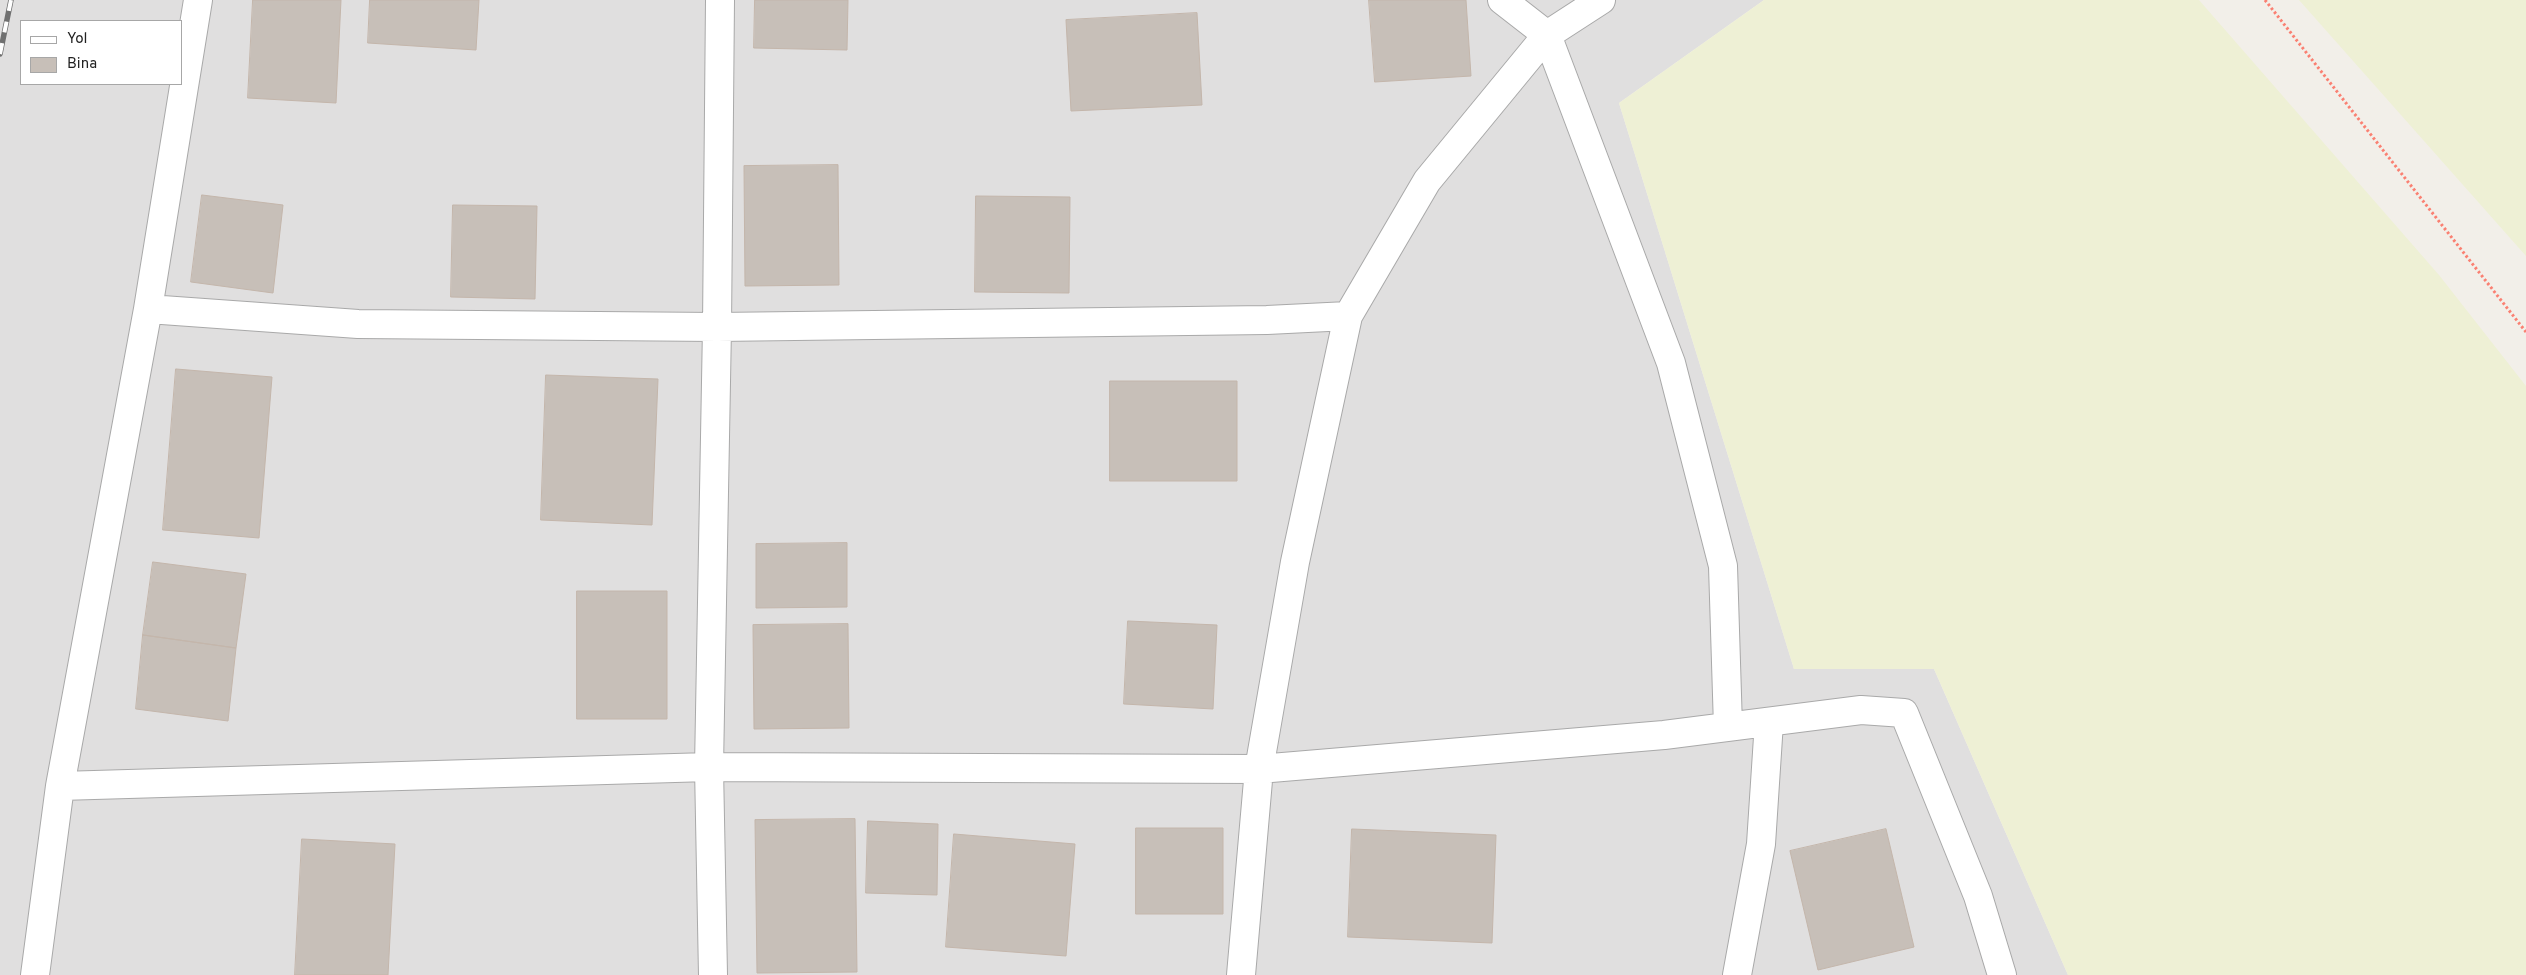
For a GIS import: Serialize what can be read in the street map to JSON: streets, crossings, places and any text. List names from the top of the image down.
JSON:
{
  "legend": ["Yol", "Bina"]
}
